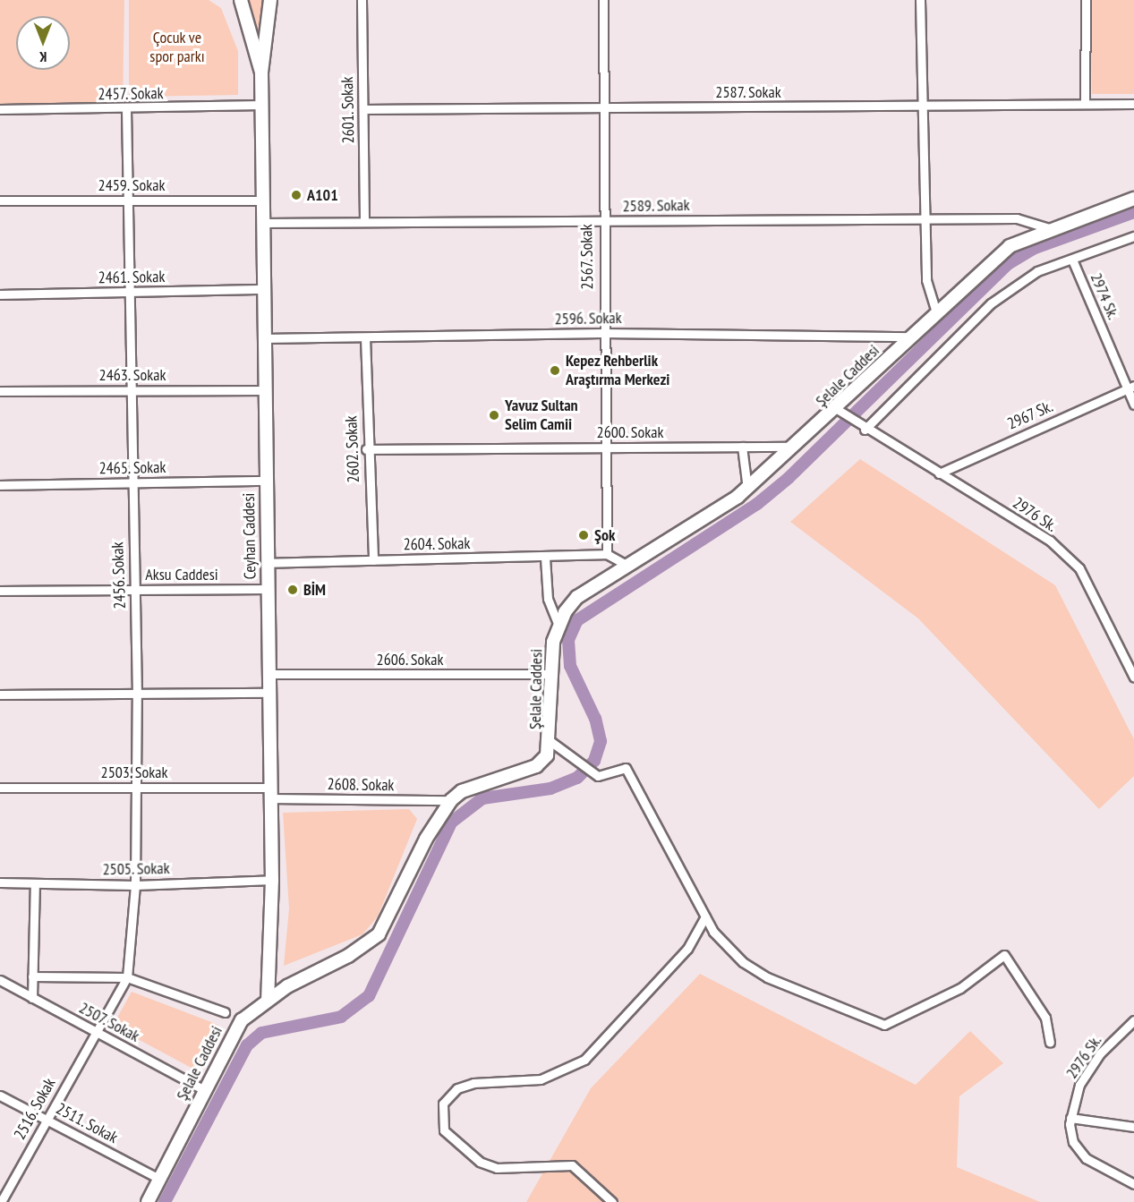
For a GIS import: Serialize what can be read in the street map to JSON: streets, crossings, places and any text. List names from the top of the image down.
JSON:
{
  "streets": {
    "street": [
      "2587. Sokak",
      "2457. Sokak",
      "2601. Sokak",
      "2459. Sokak",
      "2589. Sokak",
      "2567. Sokak",
      "2461. Sokak",
      "2974 Sk.",
      "2596. Sokak",
      "2463. Sokak",
      "Şelale Caddesi",
      "2967 Sk.",
      "2600. Sokak",
      "2602. Sokak",
      "2465. Sokak",
      "2976 Sk.",
      "Ceyhan Caddesi",
      "2604. Sokak",
      "Aksu Caddesi",
      "2456. Sokak",
      "2606. Sokak",
      "2503. Sokak",
      "2608. Sokak",
      "2505. Sokak",
      "2507. Sokak",
      "2516. Sokak",
      "2511. Sokak"
    ]
  },
  "crossings": [
    ["2587. Sokak", "2601. Sokak"],
    ["2587. Sokak", "2567. Sokak"],
    ["2457. Sokak", "Ceyhan Caddesi"],
    ["2457. Sokak", "2456. Sokak"],
    ["2601. Sokak", "2589. Sokak"],
    ["2459. Sokak", "Ceyhan Caddesi"],
    ["2459. Sokak", "2456. Sokak"],
    ["2589. Sokak", "2567. Sokak"],
    ["2589. Sokak", "Şelale Caddesi"],
    ["2589. Sokak", "Ceyhan Caddesi"],
    ["2567. Sokak", "2596. Sokak"],
    ["2567. Sokak", "2600. Sokak"],
    ["2567. Sokak", "2604. Sokak"],
    ["2461. Sokak", "Ceyhan Caddesi"],
    ["2461. Sokak", "2456. Sokak"],
    ["2974 Sk.", "2967 Sk."],
    ["2596. Sokak", "Şelale Caddesi"],
    ["2596. Sokak", "2602. Sokak"],
    ["2596. Sokak", "Ceyhan Caddesi"],
    ["2463. Sokak", "Ceyhan Caddesi"],
    ["2463. Sokak", "2456. Sokak"],
    ["Şelale Caddesi", "2600. Sokak"],
    ["Şelale Caddesi", "2976 Sk."],
    ["Şelale Caddesi", "Ceyhan Caddesi"],
    ["Şelale Caddesi", "2606. Sokak"],
    ["Şelale Caddesi", "2608. Sokak"],
    ["Şelale Caddesi", "2507. Sokak"],
    ["Şelale Caddesi", "2511. Sokak"],
    ["2967 Sk.", "2976 Sk."],
    ["2600. Sokak", "2602. Sokak"],
    ["2602. Sokak", "2604. Sokak"],
    ["2465. Sokak", "Ceyhan Caddesi"],
    ["2465. Sokak", "2456. Sokak"],
    ["Ceyhan Caddesi", "2604. Sokak"],
    ["Ceyhan Caddesi", "Aksu Caddesi"],
    ["Ceyhan Caddesi", "2606. Sokak"],
    ["Ceyhan Caddesi", "2503. Sokak"],
    ["Ceyhan Caddesi", "2608. Sokak"],
    ["Ceyhan Caddesi", "2505. Sokak"],
    ["Aksu Caddesi", "2456. Sokak"],
    ["2456. Sokak", "2503. Sokak"],
    ["2456. Sokak", "2505. Sokak"],
    ["2456. Sokak", "2507. Sokak"],
    ["2456. Sokak", "2516. Sokak"],
    ["2503. Sokak", "2608. Sokak"],
    ["2507. Sokak", "2516. Sokak"],
    ["2516. Sokak", "2511. Sokak"]
  ],
  "parks": ["Çocuk ve spor parkı"],
  "places": [
    "A101",
    "Kepez Rehberlik Araştırma Merkezi",
    "Yavuz Sultan Selim Camii",
    "Şok",
    "BİM"
  ],
  "north": "bottom"
}
